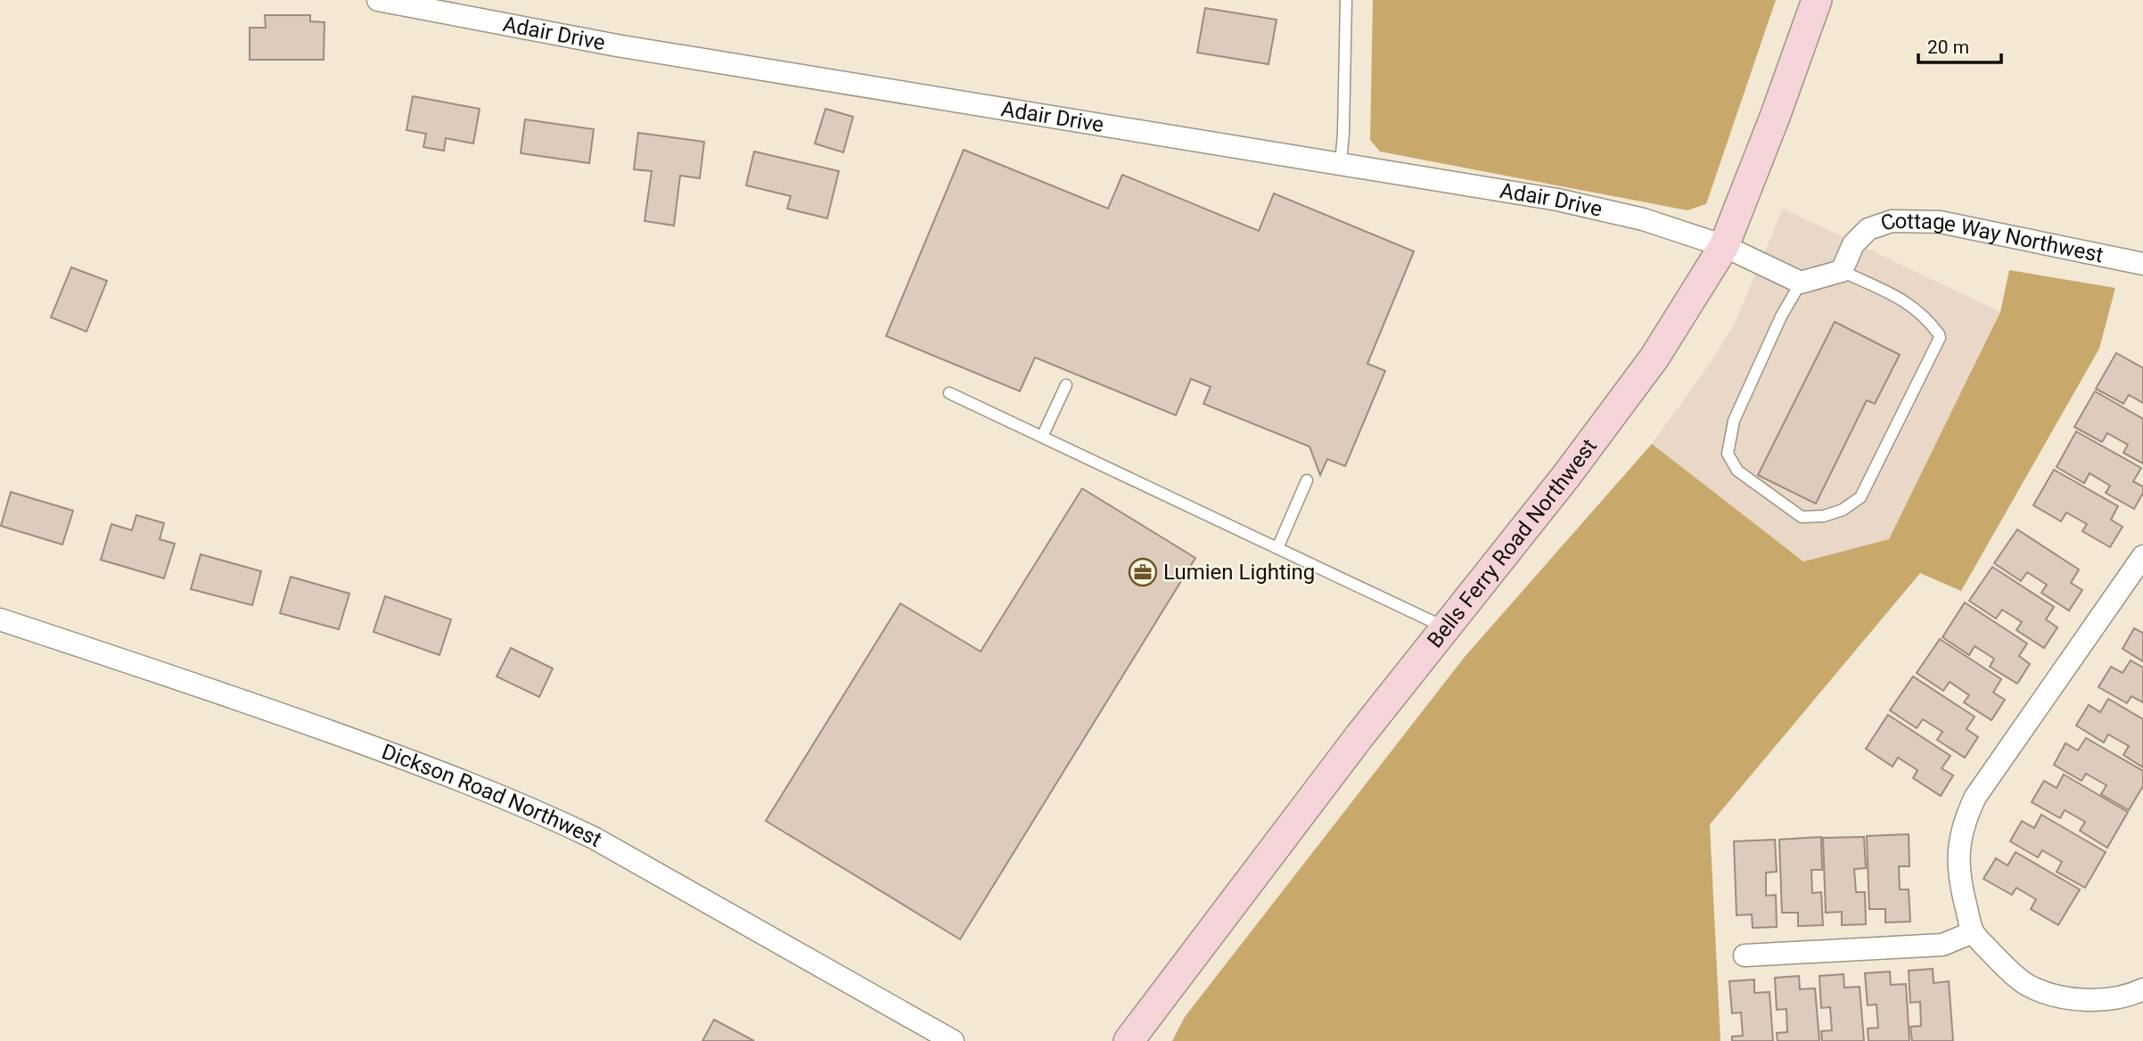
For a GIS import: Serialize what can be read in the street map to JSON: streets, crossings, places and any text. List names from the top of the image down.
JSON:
{
  "streets": {
    "main road": ["Bells Ferry Road Northwest"],
    "street": ["Adair Drive", "Cottage Way Northwest", "Dickson Road Northwest"]
  },
  "crossings": [
    ["Adair Drive", "Bells Ferry Road Northwest"]
  ],
  "places": {
    "office": ["Lumien Lighting"]
  },
  "scale_bar": "20 m"
}
